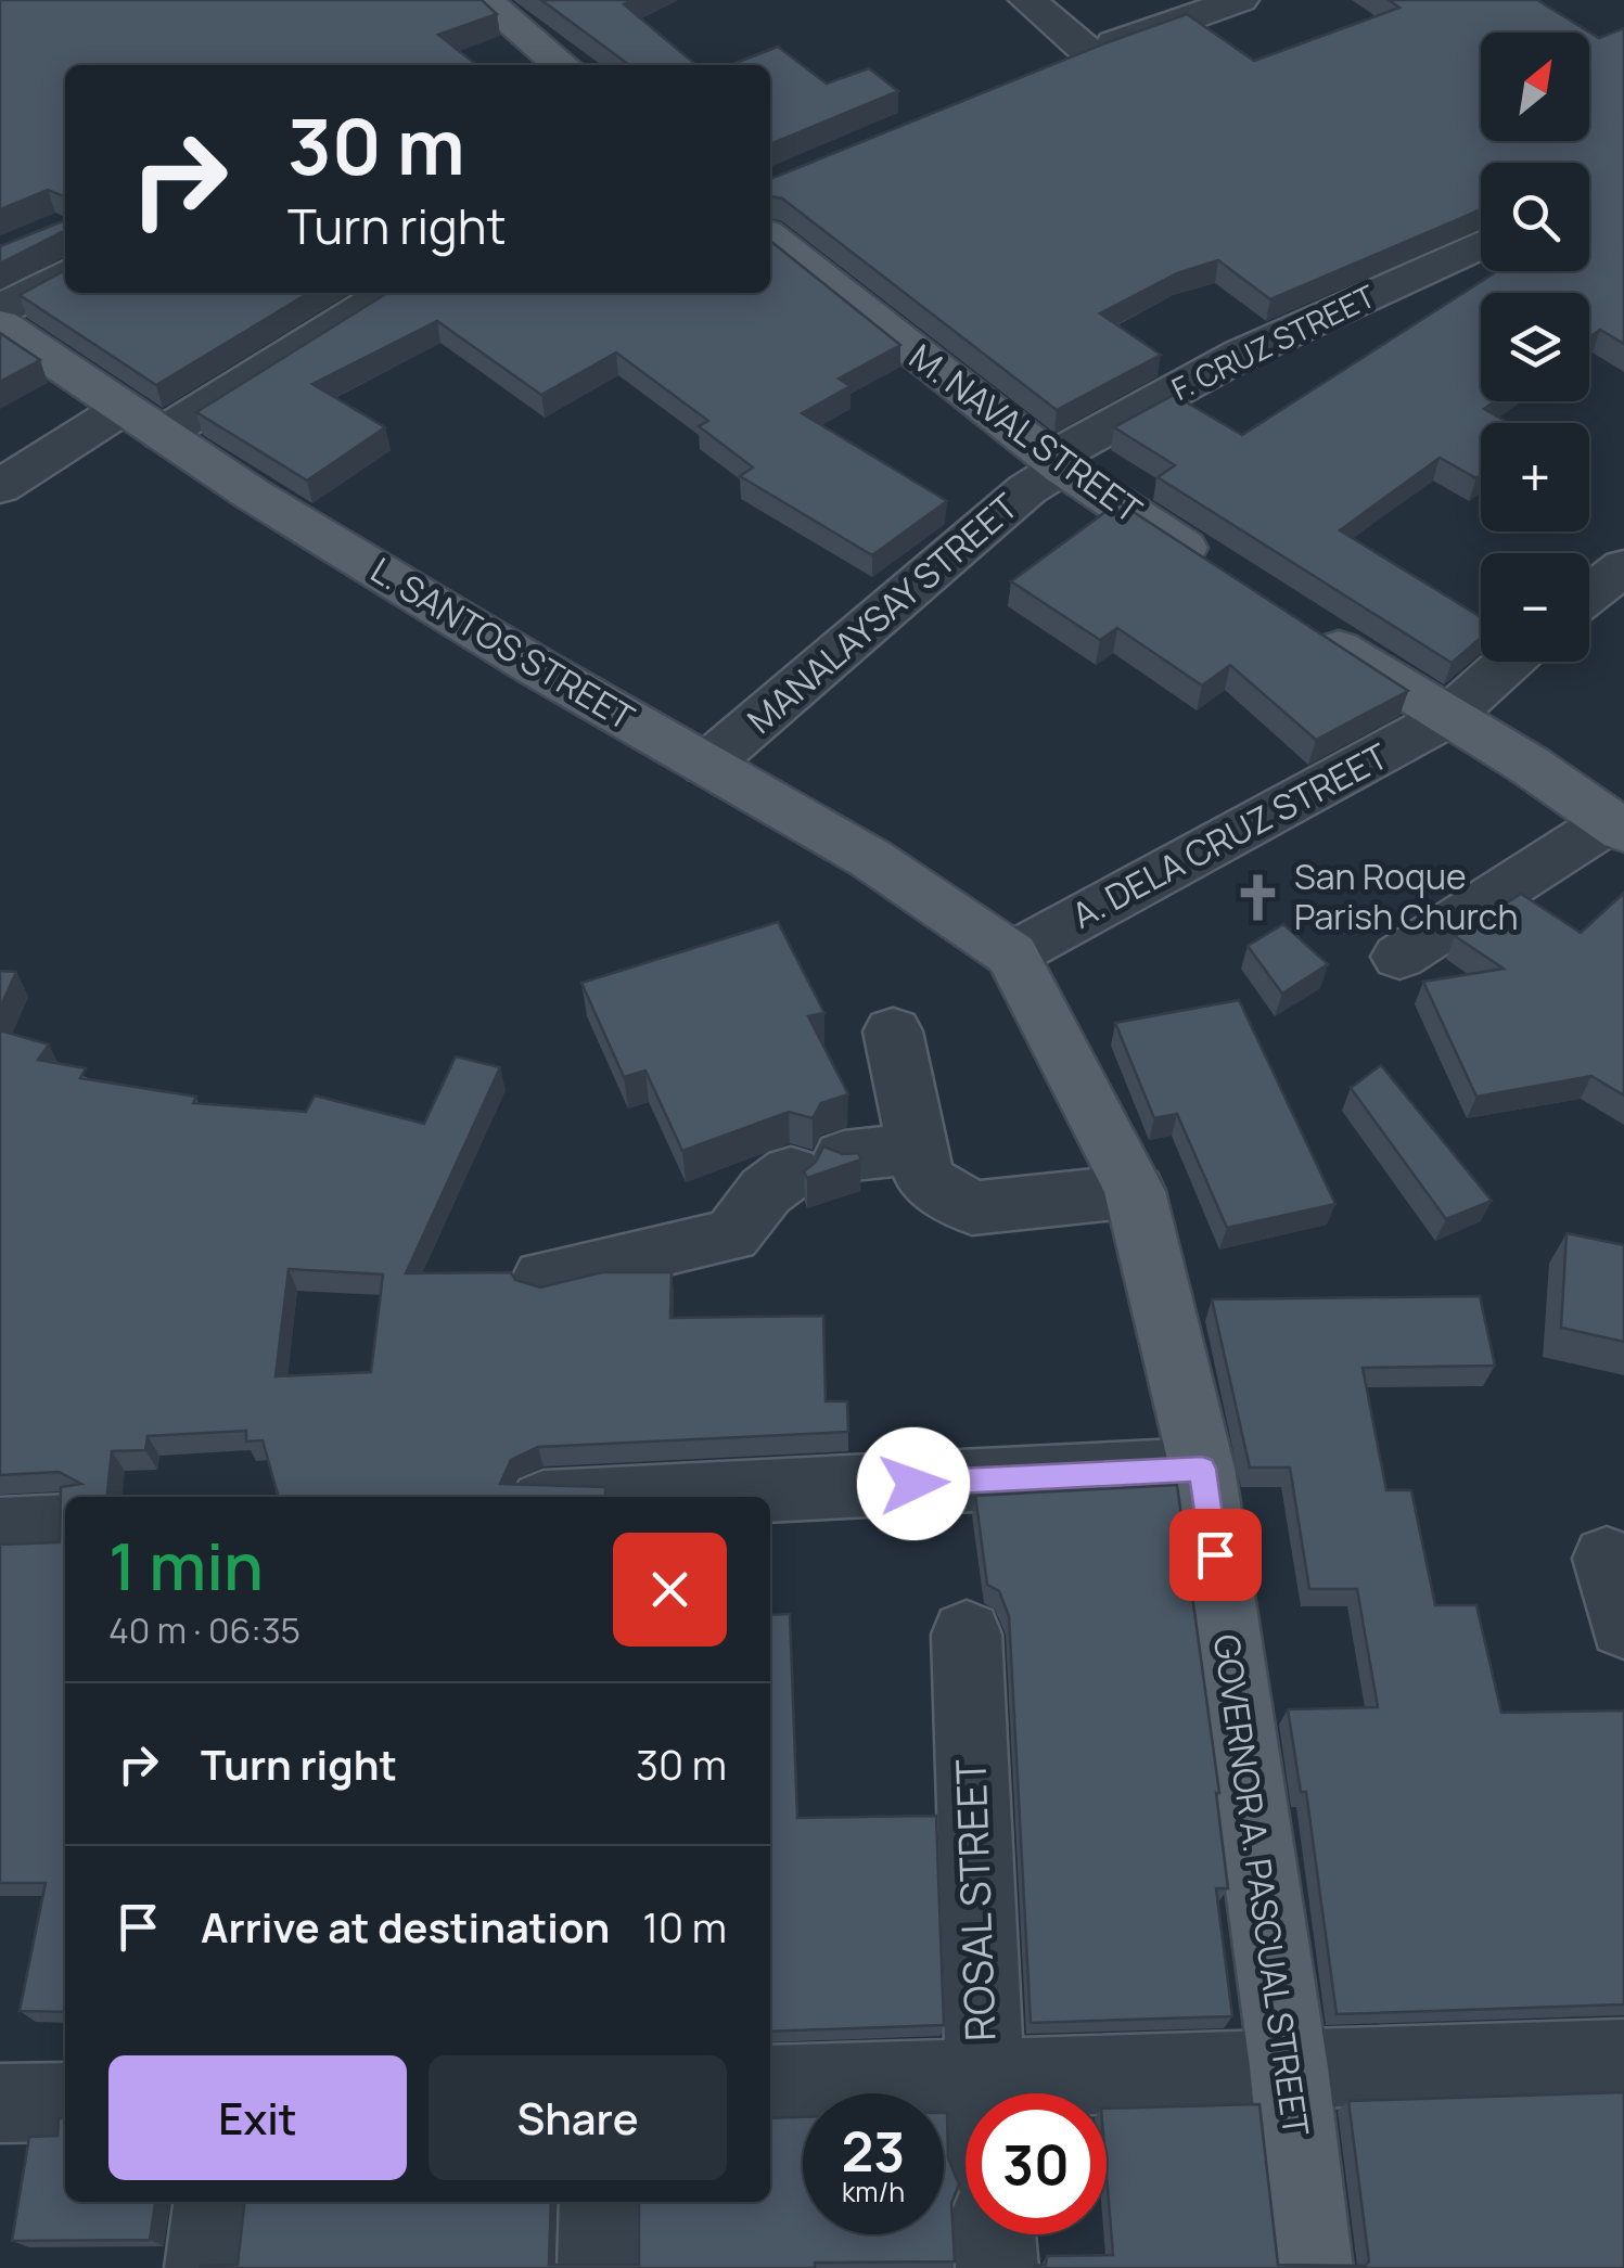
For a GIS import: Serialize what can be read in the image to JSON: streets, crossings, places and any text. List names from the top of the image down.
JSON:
{
  "streets": {
    "main road": ["M. NAVAL STREET", "L. SANTOS STREET", "GOVERNOR A. PASCUAL STREET"],
    "street": [
      "F. CRUZ STREET",
      "MANALAYSAY STREET",
      "A. DELA CRUZ STREET",
      "ROSAL STREET"
    ]
  },
  "crossings": [
    ["F. CRUZ STREET", "M. NAVAL STREET"],
    ["F. CRUZ STREET", "MANALAYSAY STREET"],
    ["M. NAVAL STREET", "MANALAYSAY STREET"],
    ["MANALAYSAY STREET", "L. SANTOS STREET"],
    ["L. SANTOS STREET", "A. DELA CRUZ STREET"],
    ["L. SANTOS STREET", "GOVERNOR A. PASCUAL STREET"],
    ["A. DELA CRUZ STREET", "GOVERNOR A. PASCUAL STREET"]
  ],
  "places": {
    "church": ["San Roque Parish Church"]
  },
  "north": "top right",
  "page": {
    "map_buttons": ["+", "−"],
    "turn": ["30 m", "Turn right"],
    "heading": ["1 min", "40 m · 06:35"],
    "list": [
      {
        "name": "Turn right",
        "value": "30 m"
      },
      {
        "name": "Arrive at destination",
        "value": "10 m"
      }
    ],
    "buttons": ["Exit", "Share"],
    "speed": "23 km/h",
    "limit": "30"
  }
}
